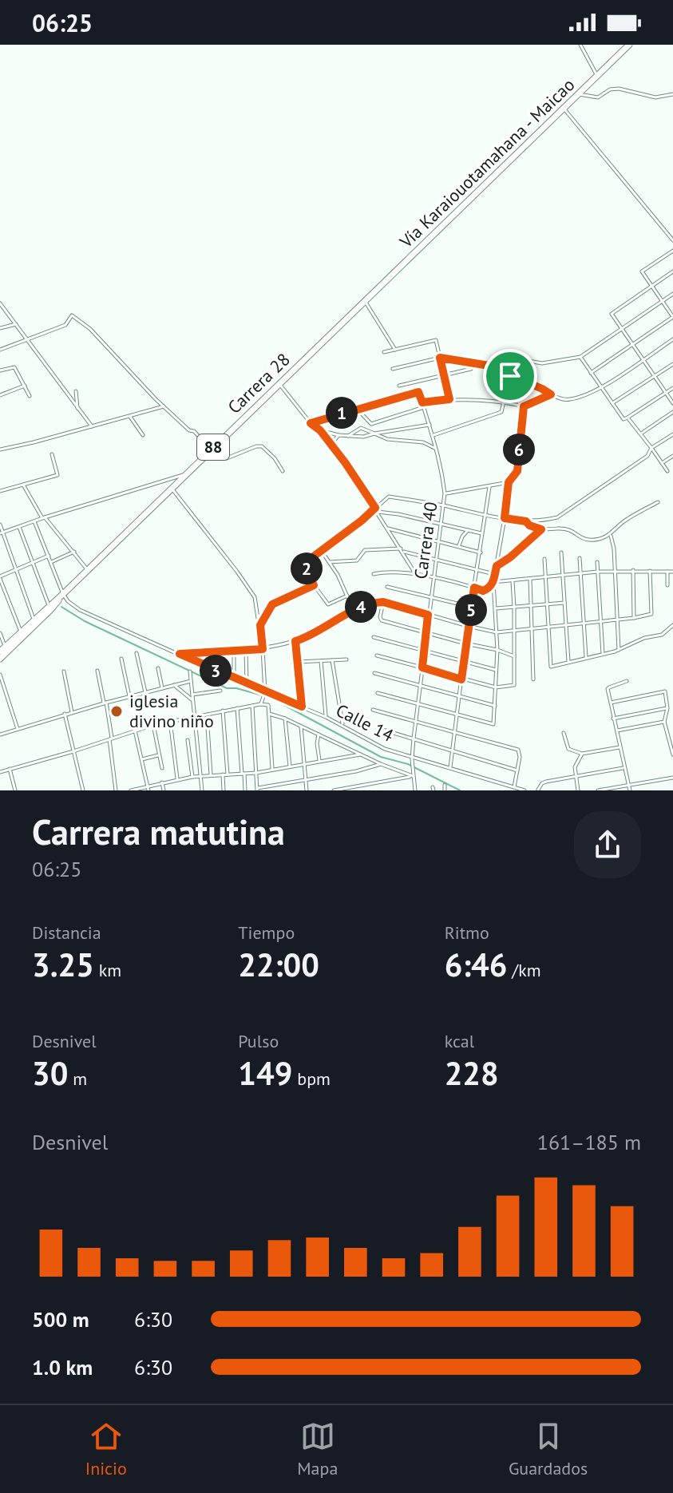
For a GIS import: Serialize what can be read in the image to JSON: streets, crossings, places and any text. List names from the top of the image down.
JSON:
{
  "streets": {
    "highway": ["Vía Karaiouotamahana - Maicao", "Carrera 28", "88"],
    "street": ["Carrera 40", "Calle 14"]
  },
  "crossings": [
    ["Vía Karaiouotamahana - Maicao", "Carrera 28"],
    ["Carrera 28", "Calle 14"],
    ["Carrera 40", "Calle 14"]
  ],
  "places": ["iglesia divino niño"],
  "page": {
    "status": "06:25",
    "pins": [
      "1",
      "6",
      "2",
      "4",
      "5",
      "3"
    ],
    "heading": ["Carrera matutina", "06:25"],
    "stats": [
      ["Distancia", "3.25 km"],
      ["Tiempo", "22:00"],
      ["Ritmo", "6:46 /km"],
      ["Desnivel", "30 m"],
      ["Pulso", "149 bpm"],
      ["kcal", "228"]
    ],
    "chart": ["Desnivel", "161–185 m"],
    "list": [
      {
        "name": "500 m",
        "note": "6:30"
      },
      {
        "name": "1.0 km",
        "note": "6:30"
      }
    ],
    "tabs": ["Inicio", "Mapa", "Guardados"]
  }
}
